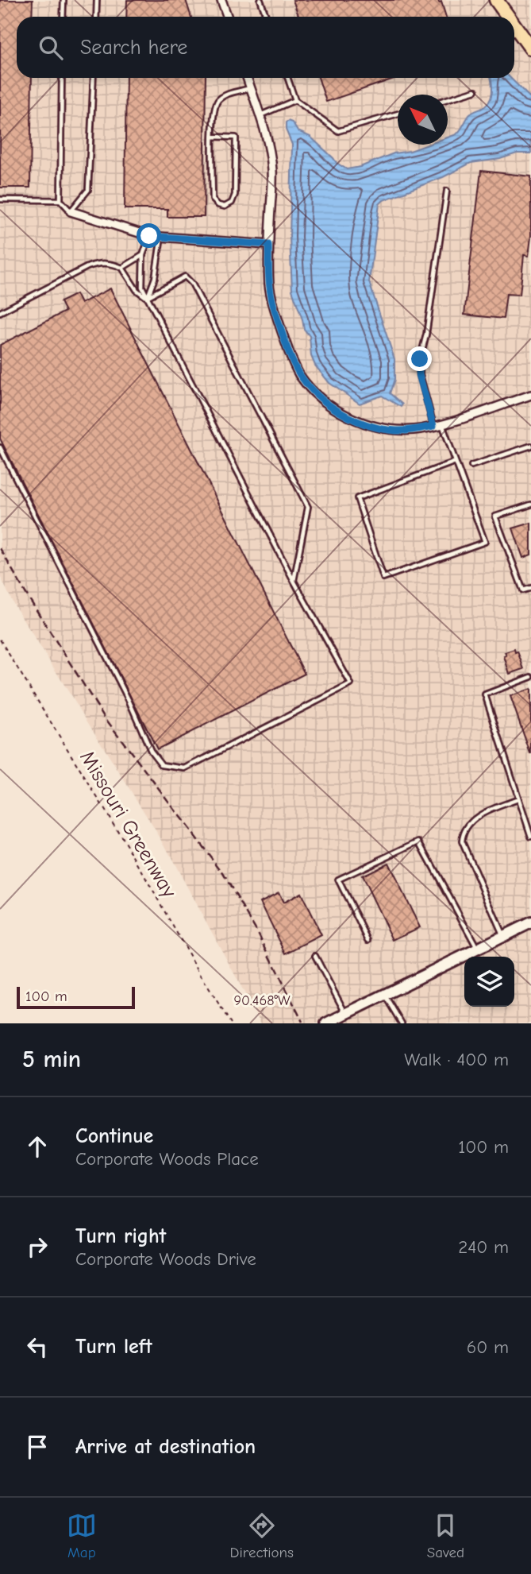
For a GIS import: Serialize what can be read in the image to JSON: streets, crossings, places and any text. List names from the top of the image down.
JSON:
{
  "streets": {
    "path": ["Missouri Greenway"]
  },
  "scale_bar": "100 m",
  "north": "top left",
  "page": {
    "search": "Search here",
    "scale": "100 m",
    "heading": ["5 min", "Walk · 400 m"],
    "list": [
      ["Continue", "Corporate Woods Place", "100 m"],
      ["Turn right", "Corporate Woods Drive", "240 m"],
      ["Turn left", "60 m"],
      "Arrive at destination"
    ],
    "nav": ["Map", "Directions", "Saved"]
  },
  "coordinates": ["90.468°W"]
}
